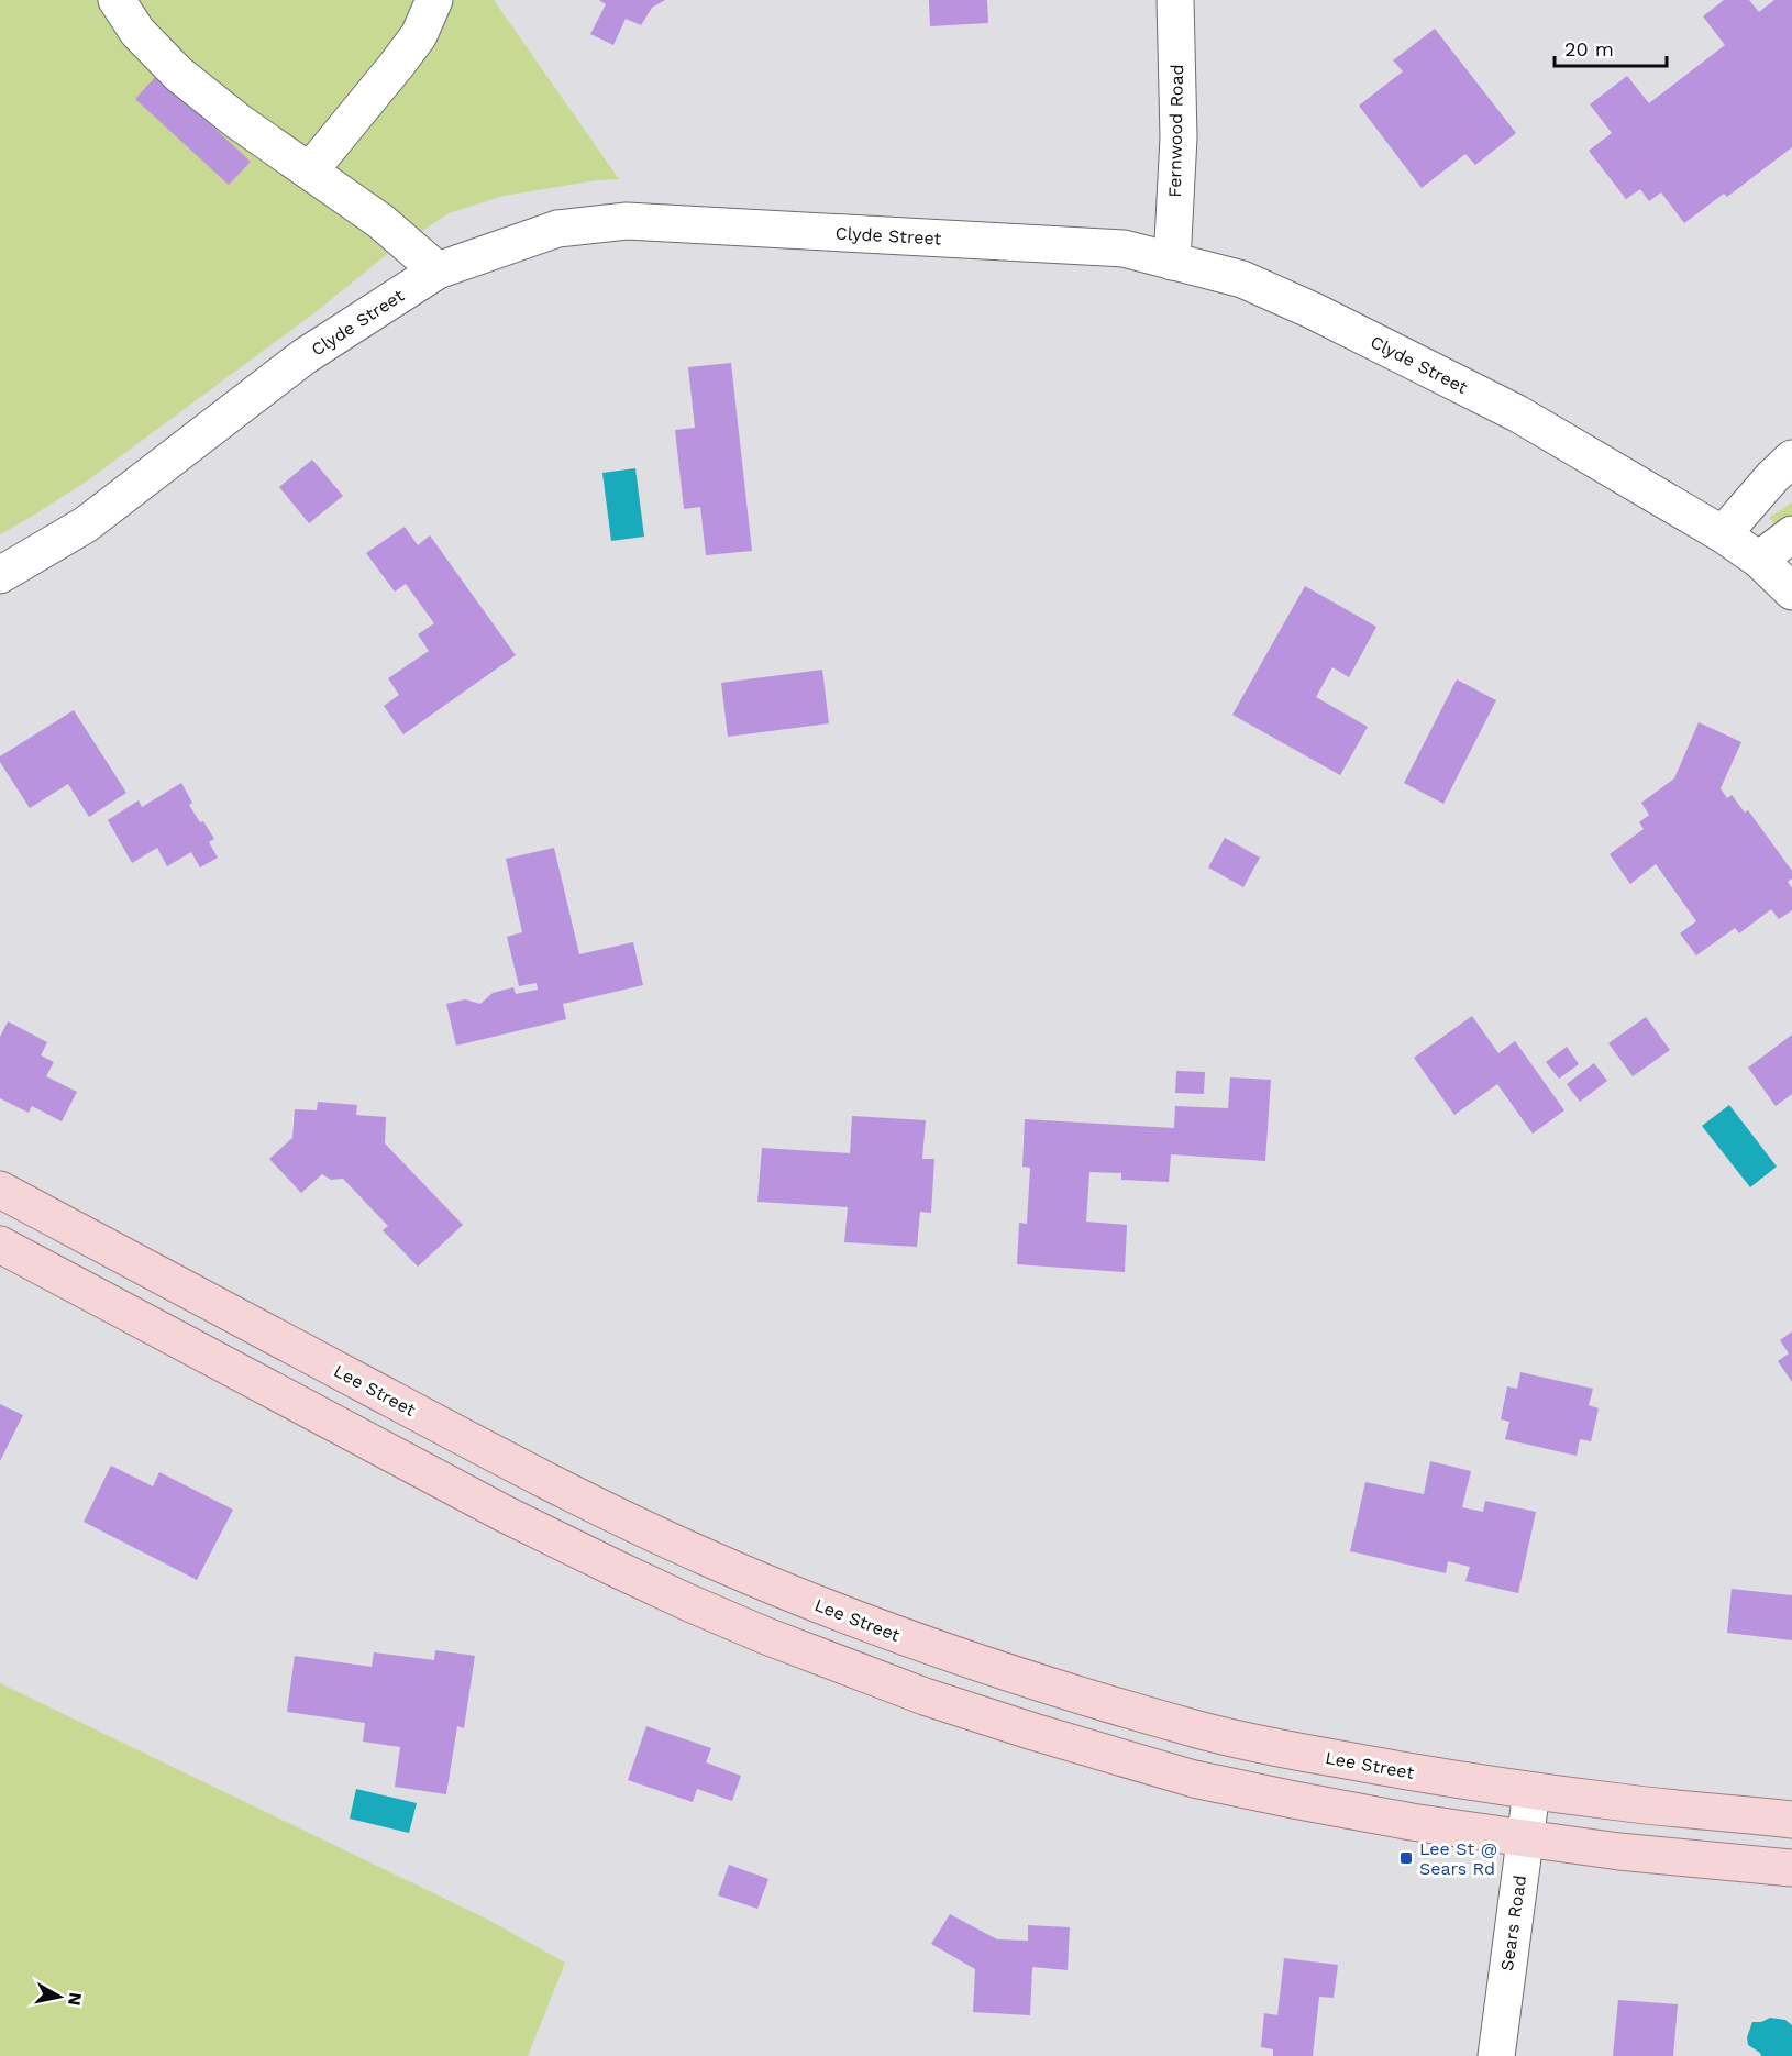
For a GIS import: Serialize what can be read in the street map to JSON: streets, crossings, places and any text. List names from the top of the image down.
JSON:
{
  "streets": {
    "main road": ["Lee Street"],
    "street": ["Fernwood Road", "Clyde Street", "Sears Road"]
  },
  "crossings": [
    ["Fernwood Road", "Clyde Street"],
    ["Lee Street", "Sears Road"]
  ],
  "places": {
    "transit": ["Lee St @ Sears Rd"]
  },
  "scale_bar": "20 m",
  "north": "right"
}
